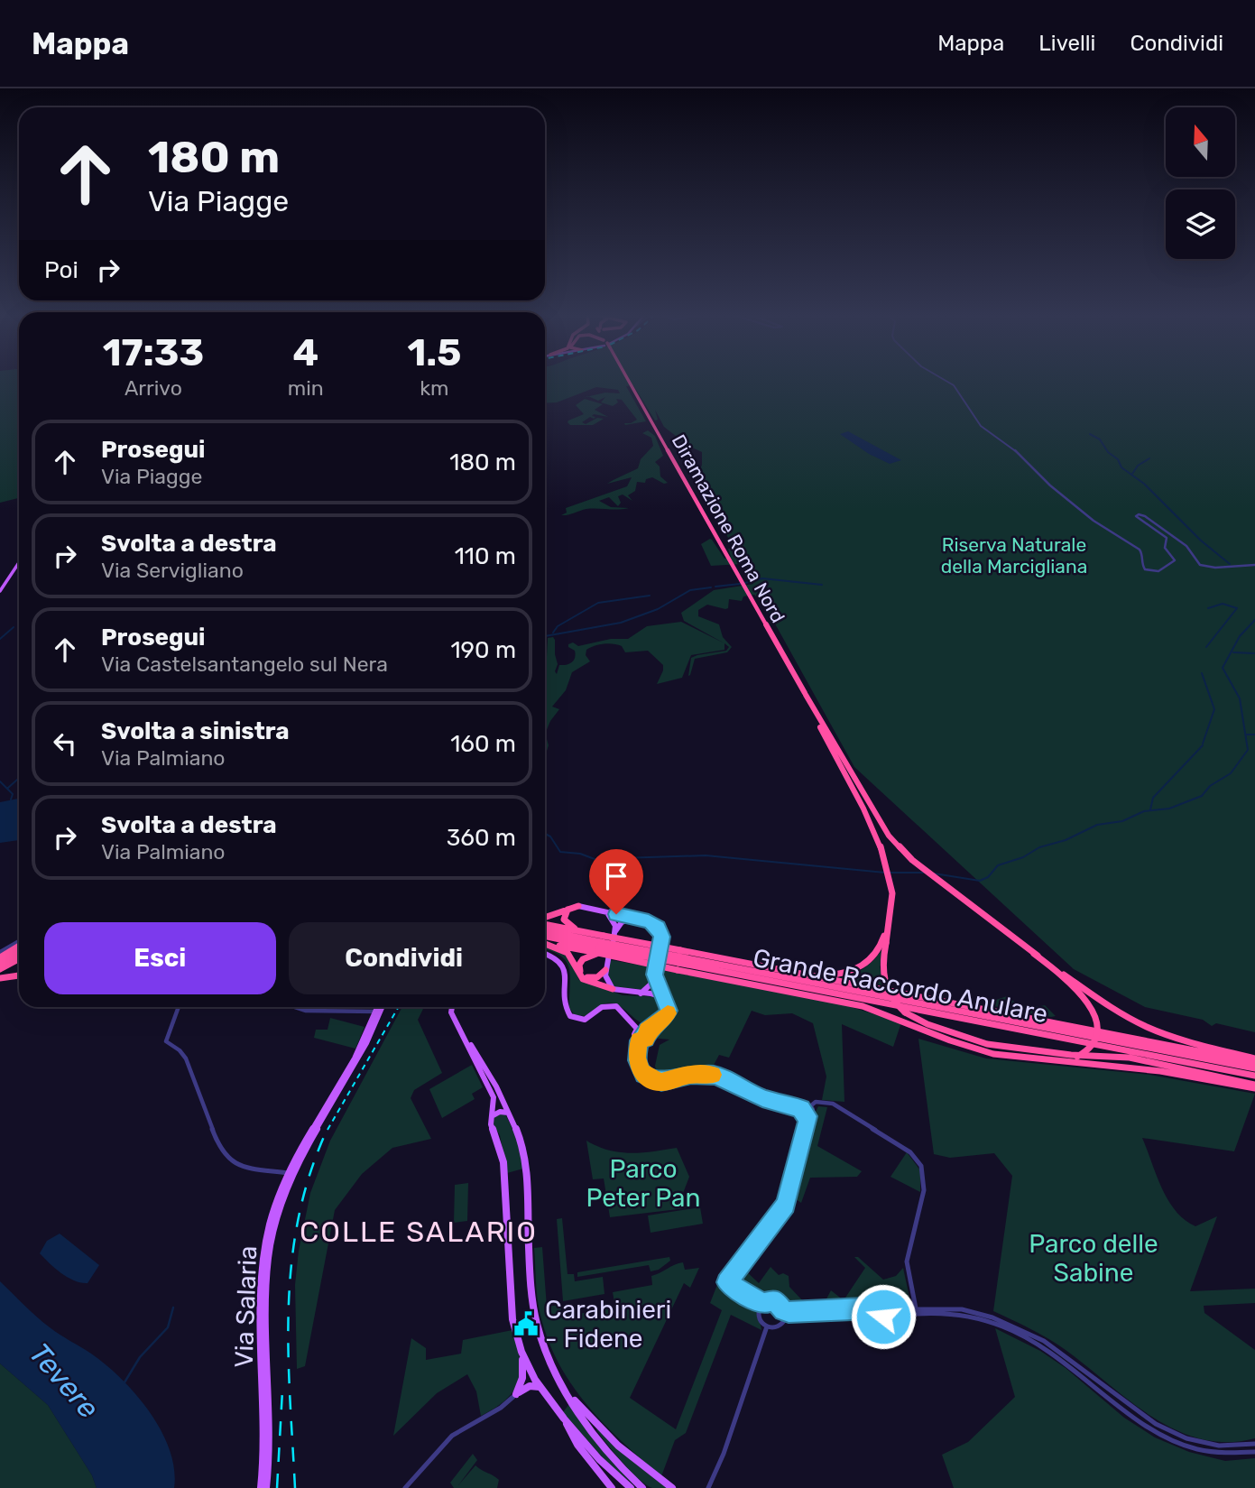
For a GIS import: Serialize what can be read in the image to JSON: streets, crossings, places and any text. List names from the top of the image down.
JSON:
{
  "streets": {
    "highway": ["Diramazione Roma Nord", "Grande Raccordo Anulare"],
    "main road": ["Via Salaria"]
  },
  "districts": ["COLLE SALARIO"],
  "water": ["Tevere"],
  "parks": ["Riserva Naturale della Marcigliana", "Parco Peter Pan", "Parco delle Sabine"],
  "places": {
    "public building": ["Carabinieri - Fidene"]
  },
  "north": "top",
  "page": {
    "header": "Mappa",
    "nav": ["Mappa", "Livelli", "Condividi"],
    "turn": ["180 m", "Via Piagge"],
    "then": "Poi",
    "eta": [
      "17:33",
      "Arrivo",
      "4",
      "min",
      "1.5",
      "km"
    ],
    "list": [
      {
        "name": "Prosegui",
        "note": "Via Piagge",
        "value": "180 m"
      },
      {
        "name": "Svolta a destra",
        "note": "Via Servigliano",
        "value": "110 m"
      },
      {
        "name": "Prosegui",
        "note": "Via Castelsantangelo sul Nera",
        "value": "190 m"
      },
      {
        "name": "Svolta a sinistra",
        "note": "Via Palmiano",
        "value": "160 m"
      },
      {
        "name": "Svolta a destra",
        "note": "Via Palmiano",
        "value": "360 m"
      }
    ],
    "buttons": ["Esci", "Condividi"]
  }
}
